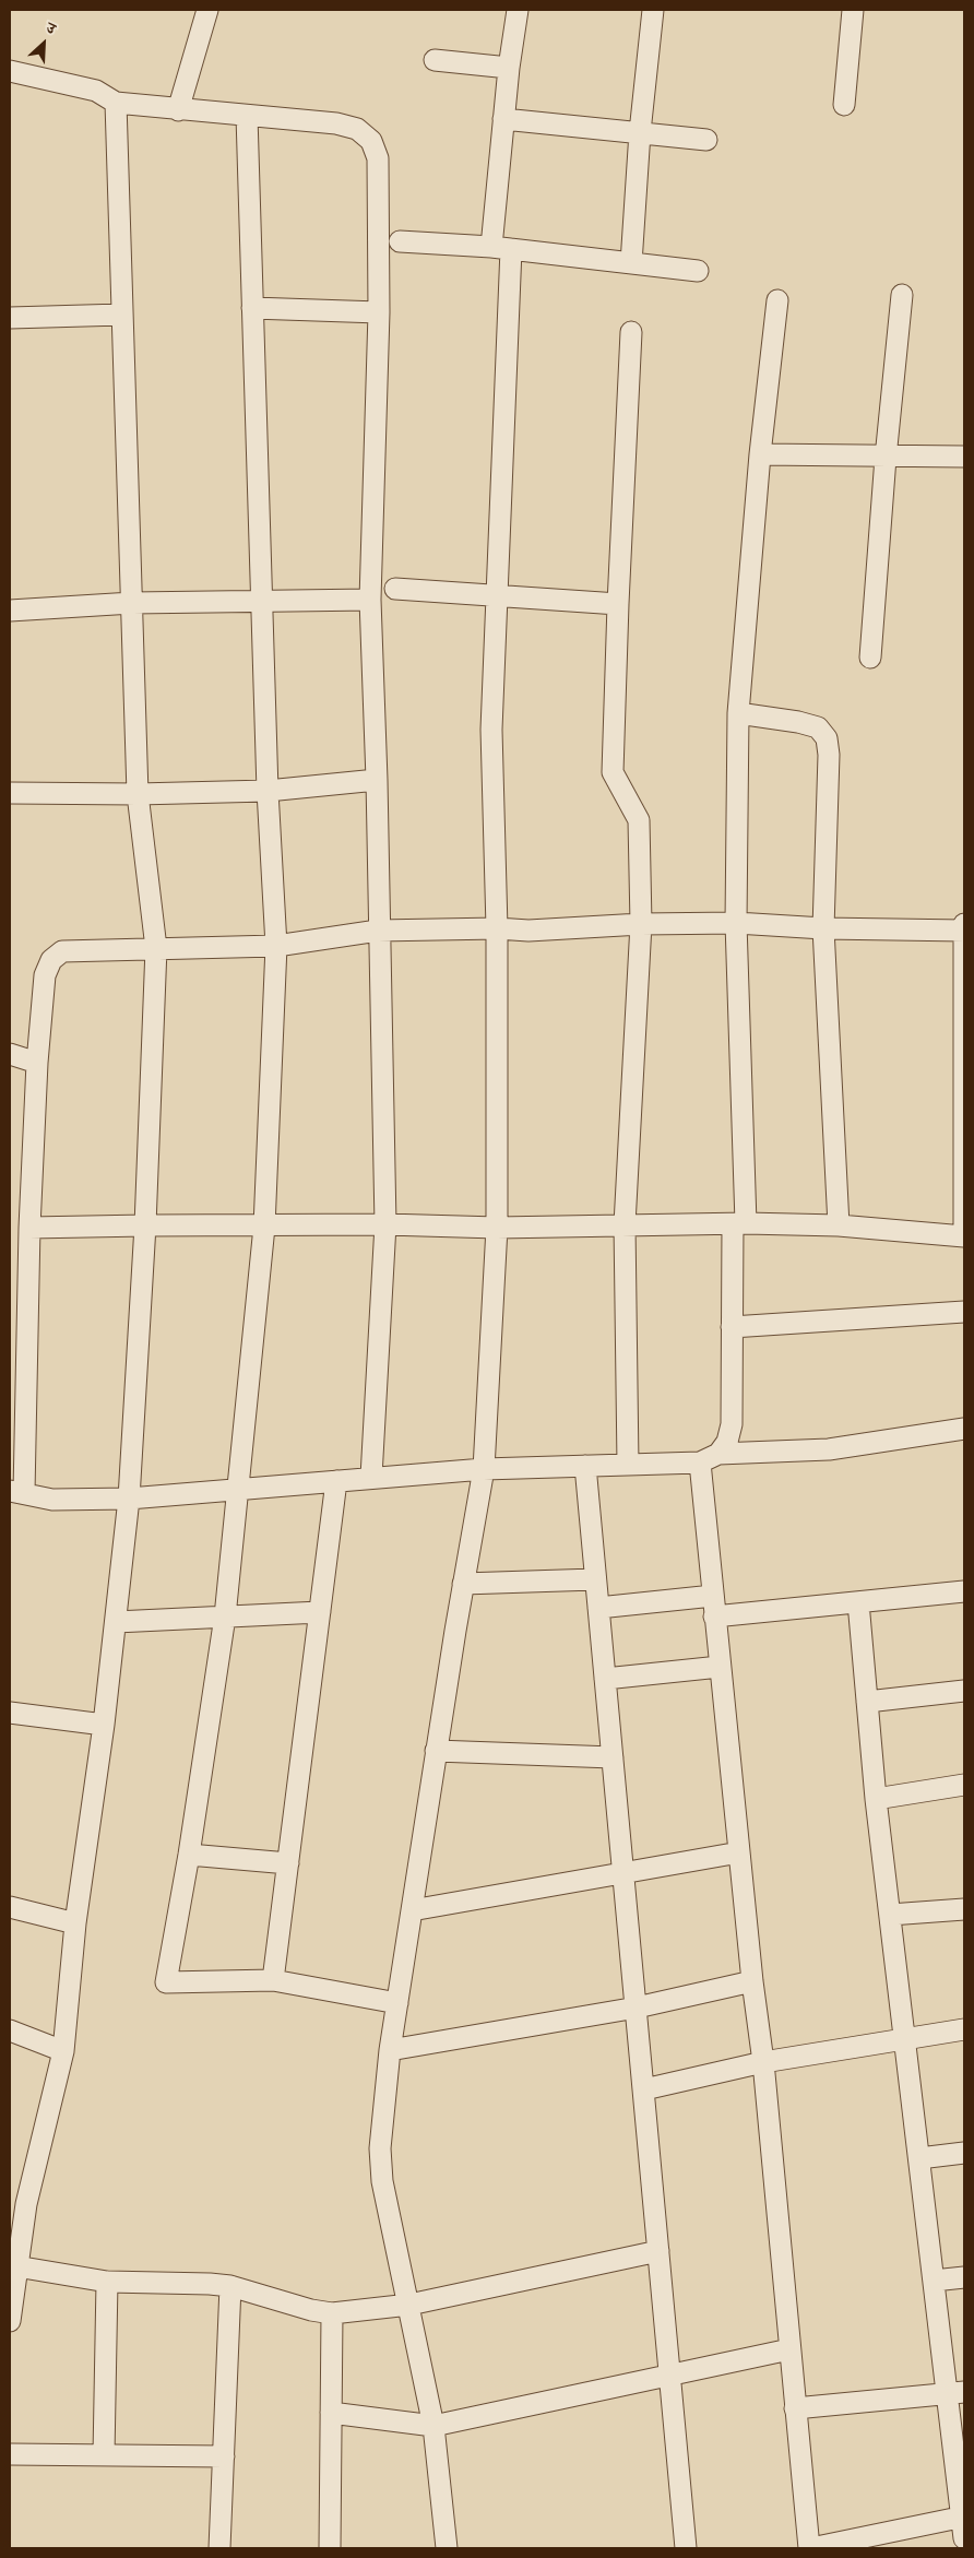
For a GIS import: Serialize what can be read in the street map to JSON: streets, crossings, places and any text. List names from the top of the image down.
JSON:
{
  "north": "top right"
}
